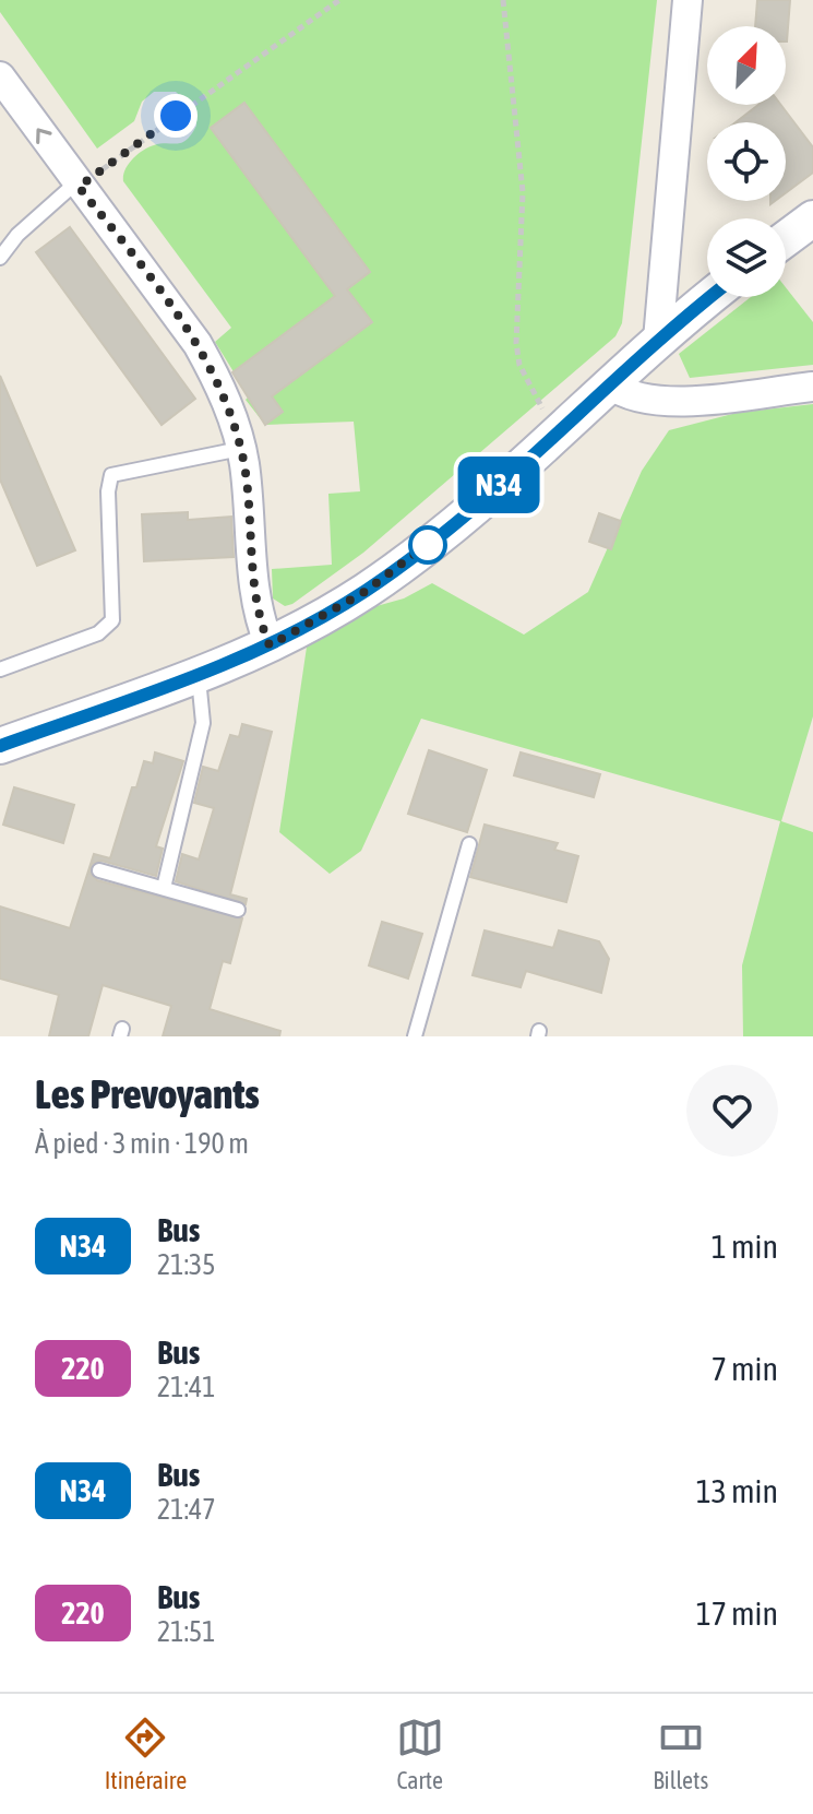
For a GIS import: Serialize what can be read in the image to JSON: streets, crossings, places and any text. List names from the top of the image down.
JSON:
{
  "lines": ["bus line N34"],
  "north": "top right",
  "page": {
    "on_map": "N34",
    "heading": ["Les Prevoyants", "À pied · 3 min · 190 m"],
    "list": [
      {
        "mark": "N34",
        "name": "Bus",
        "note": "21:35",
        "value": "1 min"
      },
      {
        "mark": "220",
        "name": "Bus",
        "note": "21:41",
        "value": "7 min"
      },
      {
        "mark": "N34",
        "name": "Bus",
        "note": "21:47",
        "value": "13 min"
      },
      {
        "mark": "220",
        "name": "Bus",
        "note": "21:51",
        "value": "17 min"
      }
    ],
    "tabs": ["Itinéraire", "Carte", "Billets"]
  }
}
